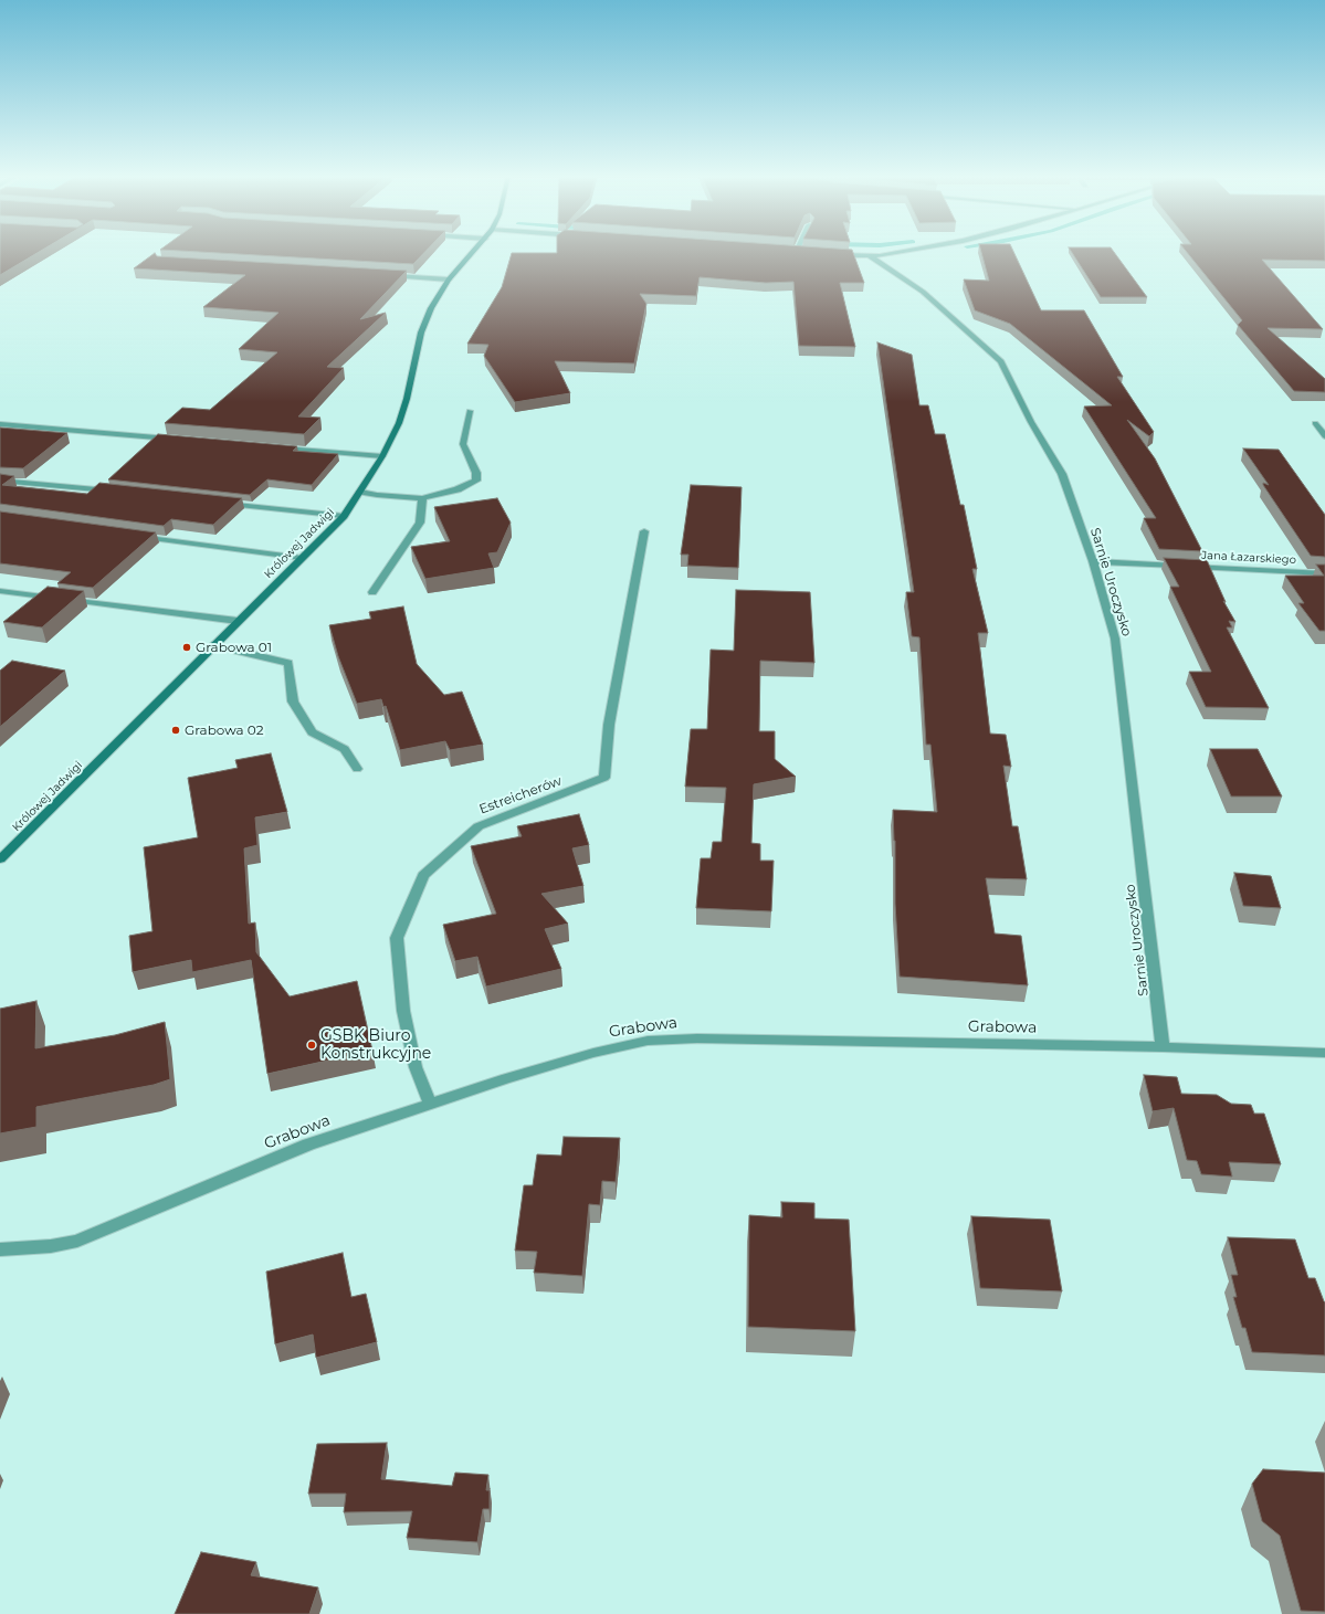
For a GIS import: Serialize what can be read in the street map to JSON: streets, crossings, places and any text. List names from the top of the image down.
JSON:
{
  "streets": {
    "street": [
      "Królowej Jadwigi",
      "Jana Łazarskiego",
      "Sarnie Uroczysko",
      "Estreicherów",
      "Grabowa"
    ]
  },
  "crossings": [
    ["Jana Łazarskiego", "Sarnie Uroczysko"],
    ["Sarnie Uroczysko", "Grabowa"],
    ["Estreicherów", "Grabowa"]
  ],
  "places": ["Grabowa 01", "Grabowa 02", "GSBK Biuro Konstrukcyjne"]
}
